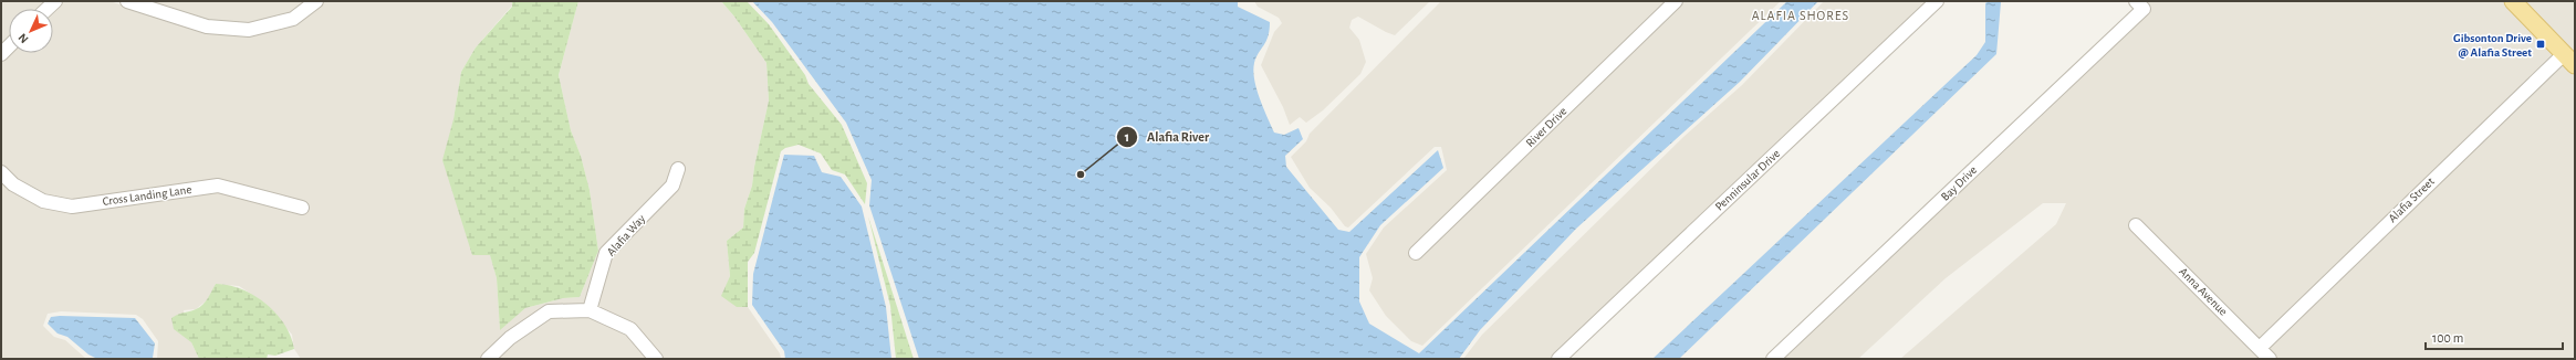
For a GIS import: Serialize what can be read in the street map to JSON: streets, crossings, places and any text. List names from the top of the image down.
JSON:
{
  "streets": {
    "street": [
      "River Drive",
      "Penninsular Drive",
      "Bay Drive",
      "Cross Landing Lane",
      "Alafia Street",
      "Alafia Way",
      "Anna Avenue"
    ]
  },
  "crossings": [
    ["Alafia Street", "Anna Avenue"]
  ],
  "districts": ["ALAFIA SHORES"],
  "places": {
    "transit": ["Gibsonton Drive @ Alafia Street"],
    "other": ["Alafia River"]
  },
  "scale_bar": "100 m",
  "north": "bottom left"
}
